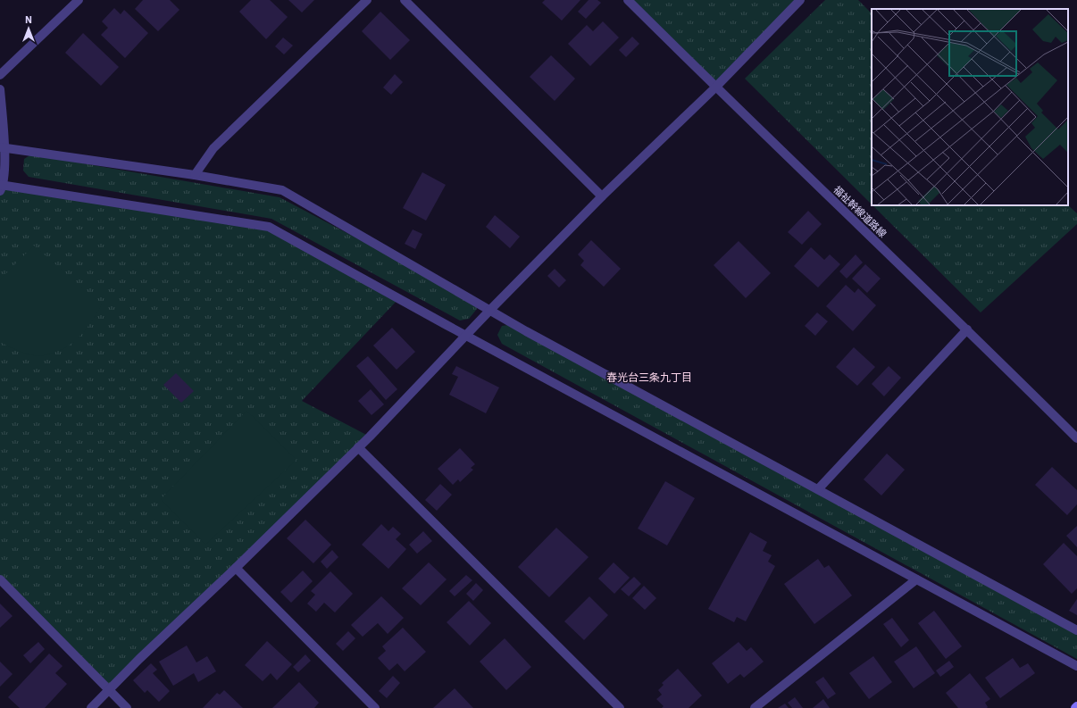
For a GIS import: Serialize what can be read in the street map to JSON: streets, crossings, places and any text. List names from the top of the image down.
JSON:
{
  "streets": {
    "street": ["福祉幹線道路線"]
  },
  "districts": ["春光台三条九丁目"],
  "north": "top"
}
